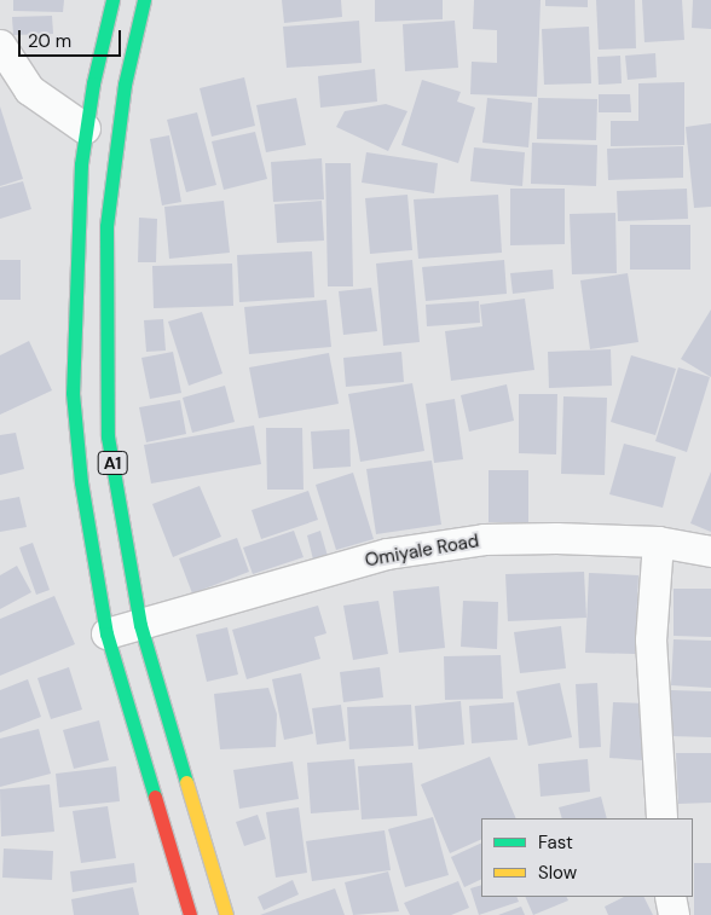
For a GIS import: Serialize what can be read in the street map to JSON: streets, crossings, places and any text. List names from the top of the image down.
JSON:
{
  "streets": {
    "highway": ["A1"],
    "street": ["Omiyale Road"]
  },
  "crossings": [
    ["A1", "Omiyale Road"]
  ],
  "legend": ["Fast", "Slow"],
  "scale_bar": "20 m"
}
